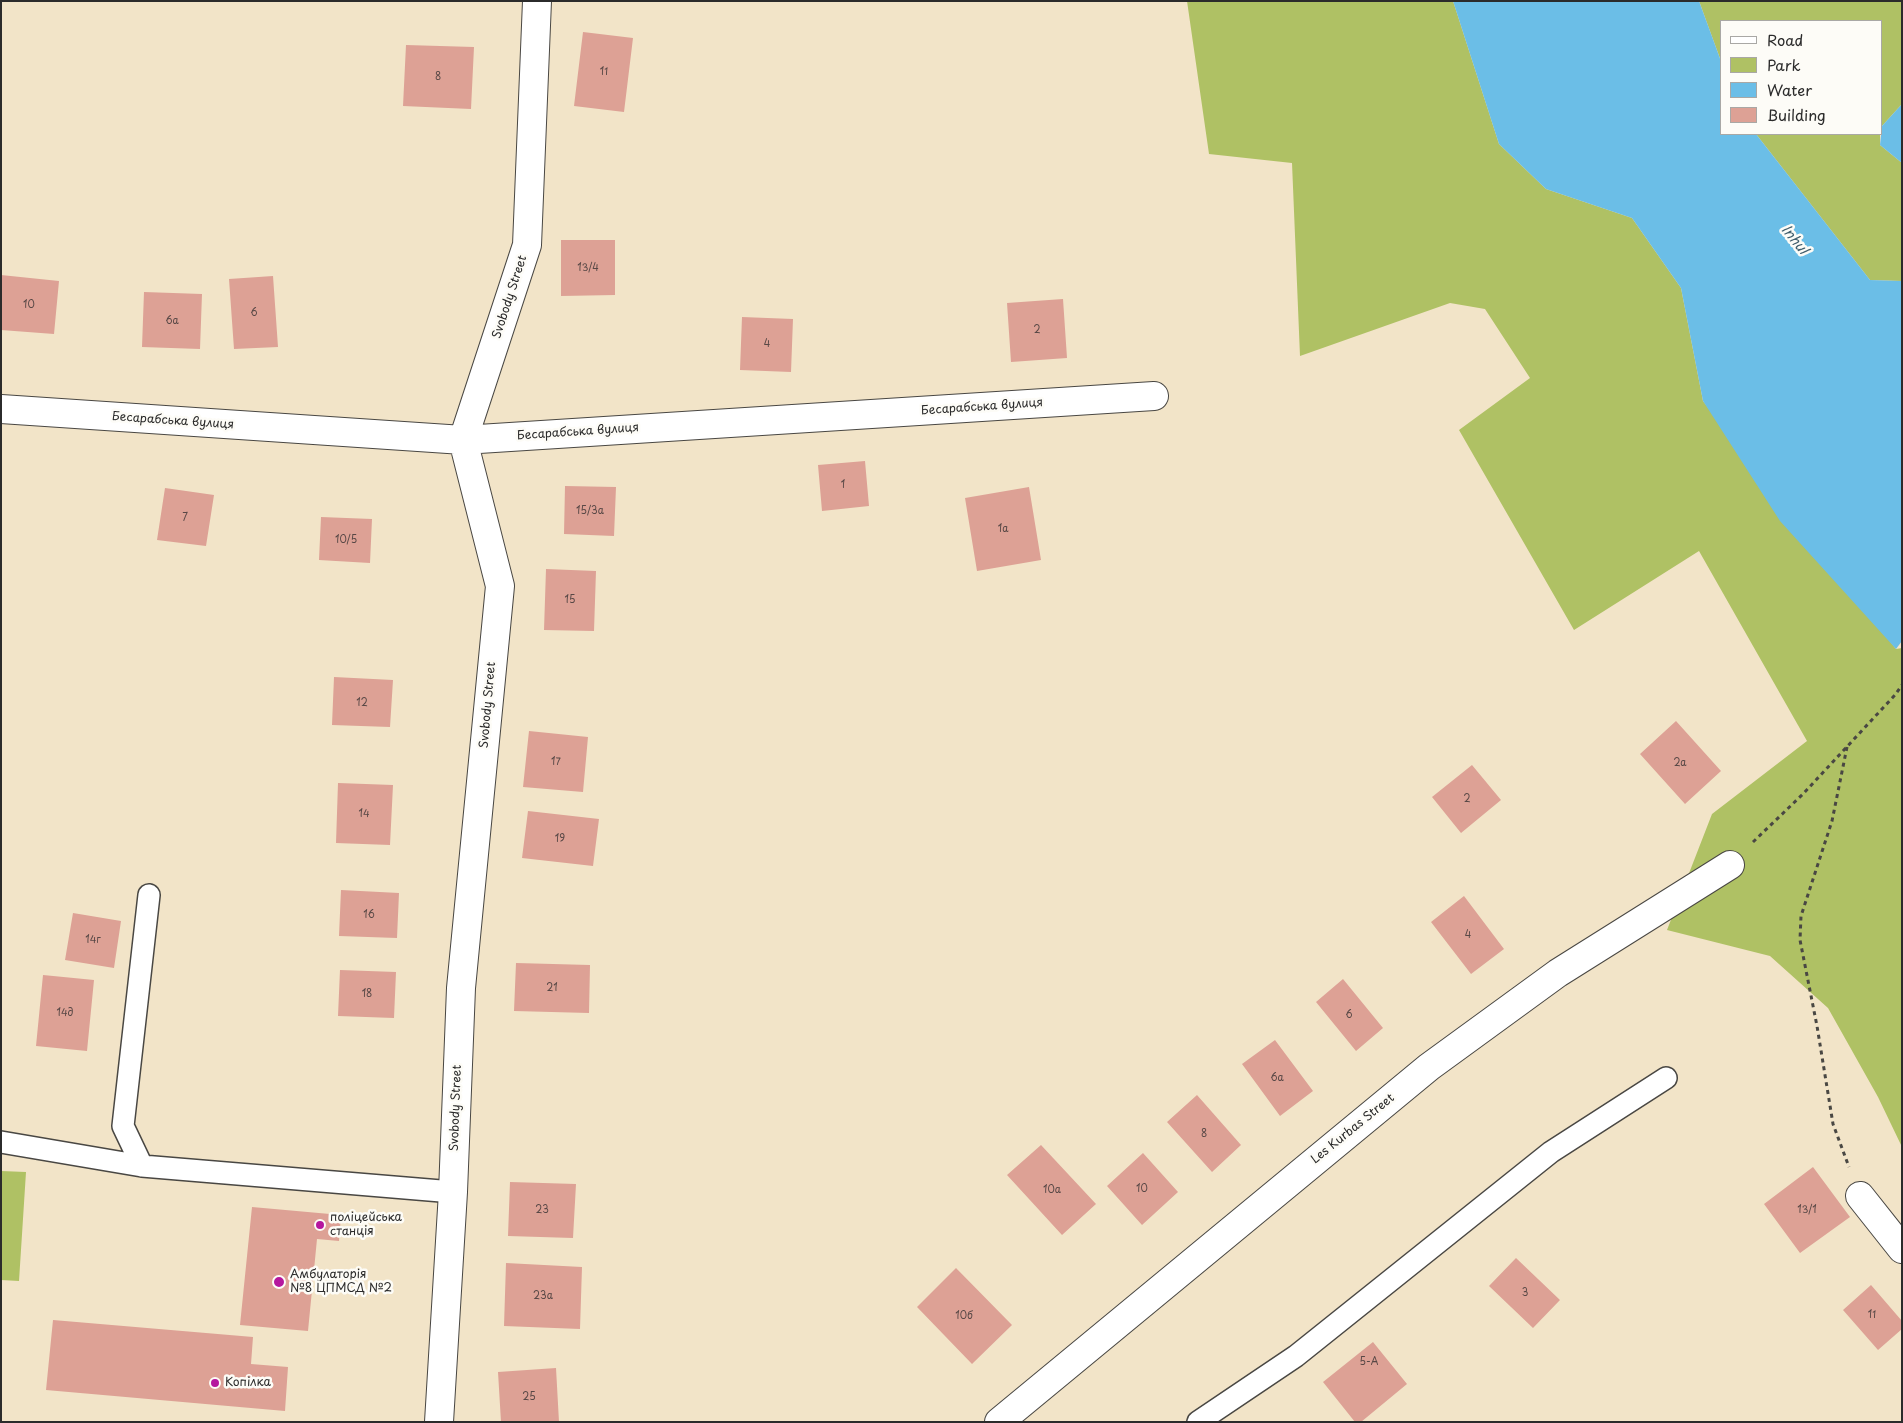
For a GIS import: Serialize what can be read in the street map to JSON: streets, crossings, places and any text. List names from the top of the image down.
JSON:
{
  "streets": {
    "street": ["Svobody Street", "Бесарабська вулиця", "Les Kurbas Street"]
  },
  "crossings": [
    ["Svobody Street", "Бесарабська вулиця"]
  ],
  "water": ["Inhul"],
  "places": ["поліцейська станція", "Амбулаторія №8 ЦПМСД №2", "Копілка"],
  "house_numbers": [
    "11",
    "8",
    "13/4",
    "10",
    "6",
    "6а",
    "2",
    "4",
    "1",
    "15/3а",
    "7",
    "1а",
    "10/5",
    "15",
    "12",
    "17",
    "2а",
    "2",
    "14",
    "19",
    "16",
    "4",
    "14г",
    "21",
    "18",
    "14д",
    "6",
    "6а",
    "8",
    "10",
    "10а",
    "23",
    "13/1",
    "3",
    "23а",
    "11",
    "10б",
    "5-А",
    "25"
  ],
  "legend": [
    "Road",
    "Park",
    "Water",
    "Building"
  ]
}
